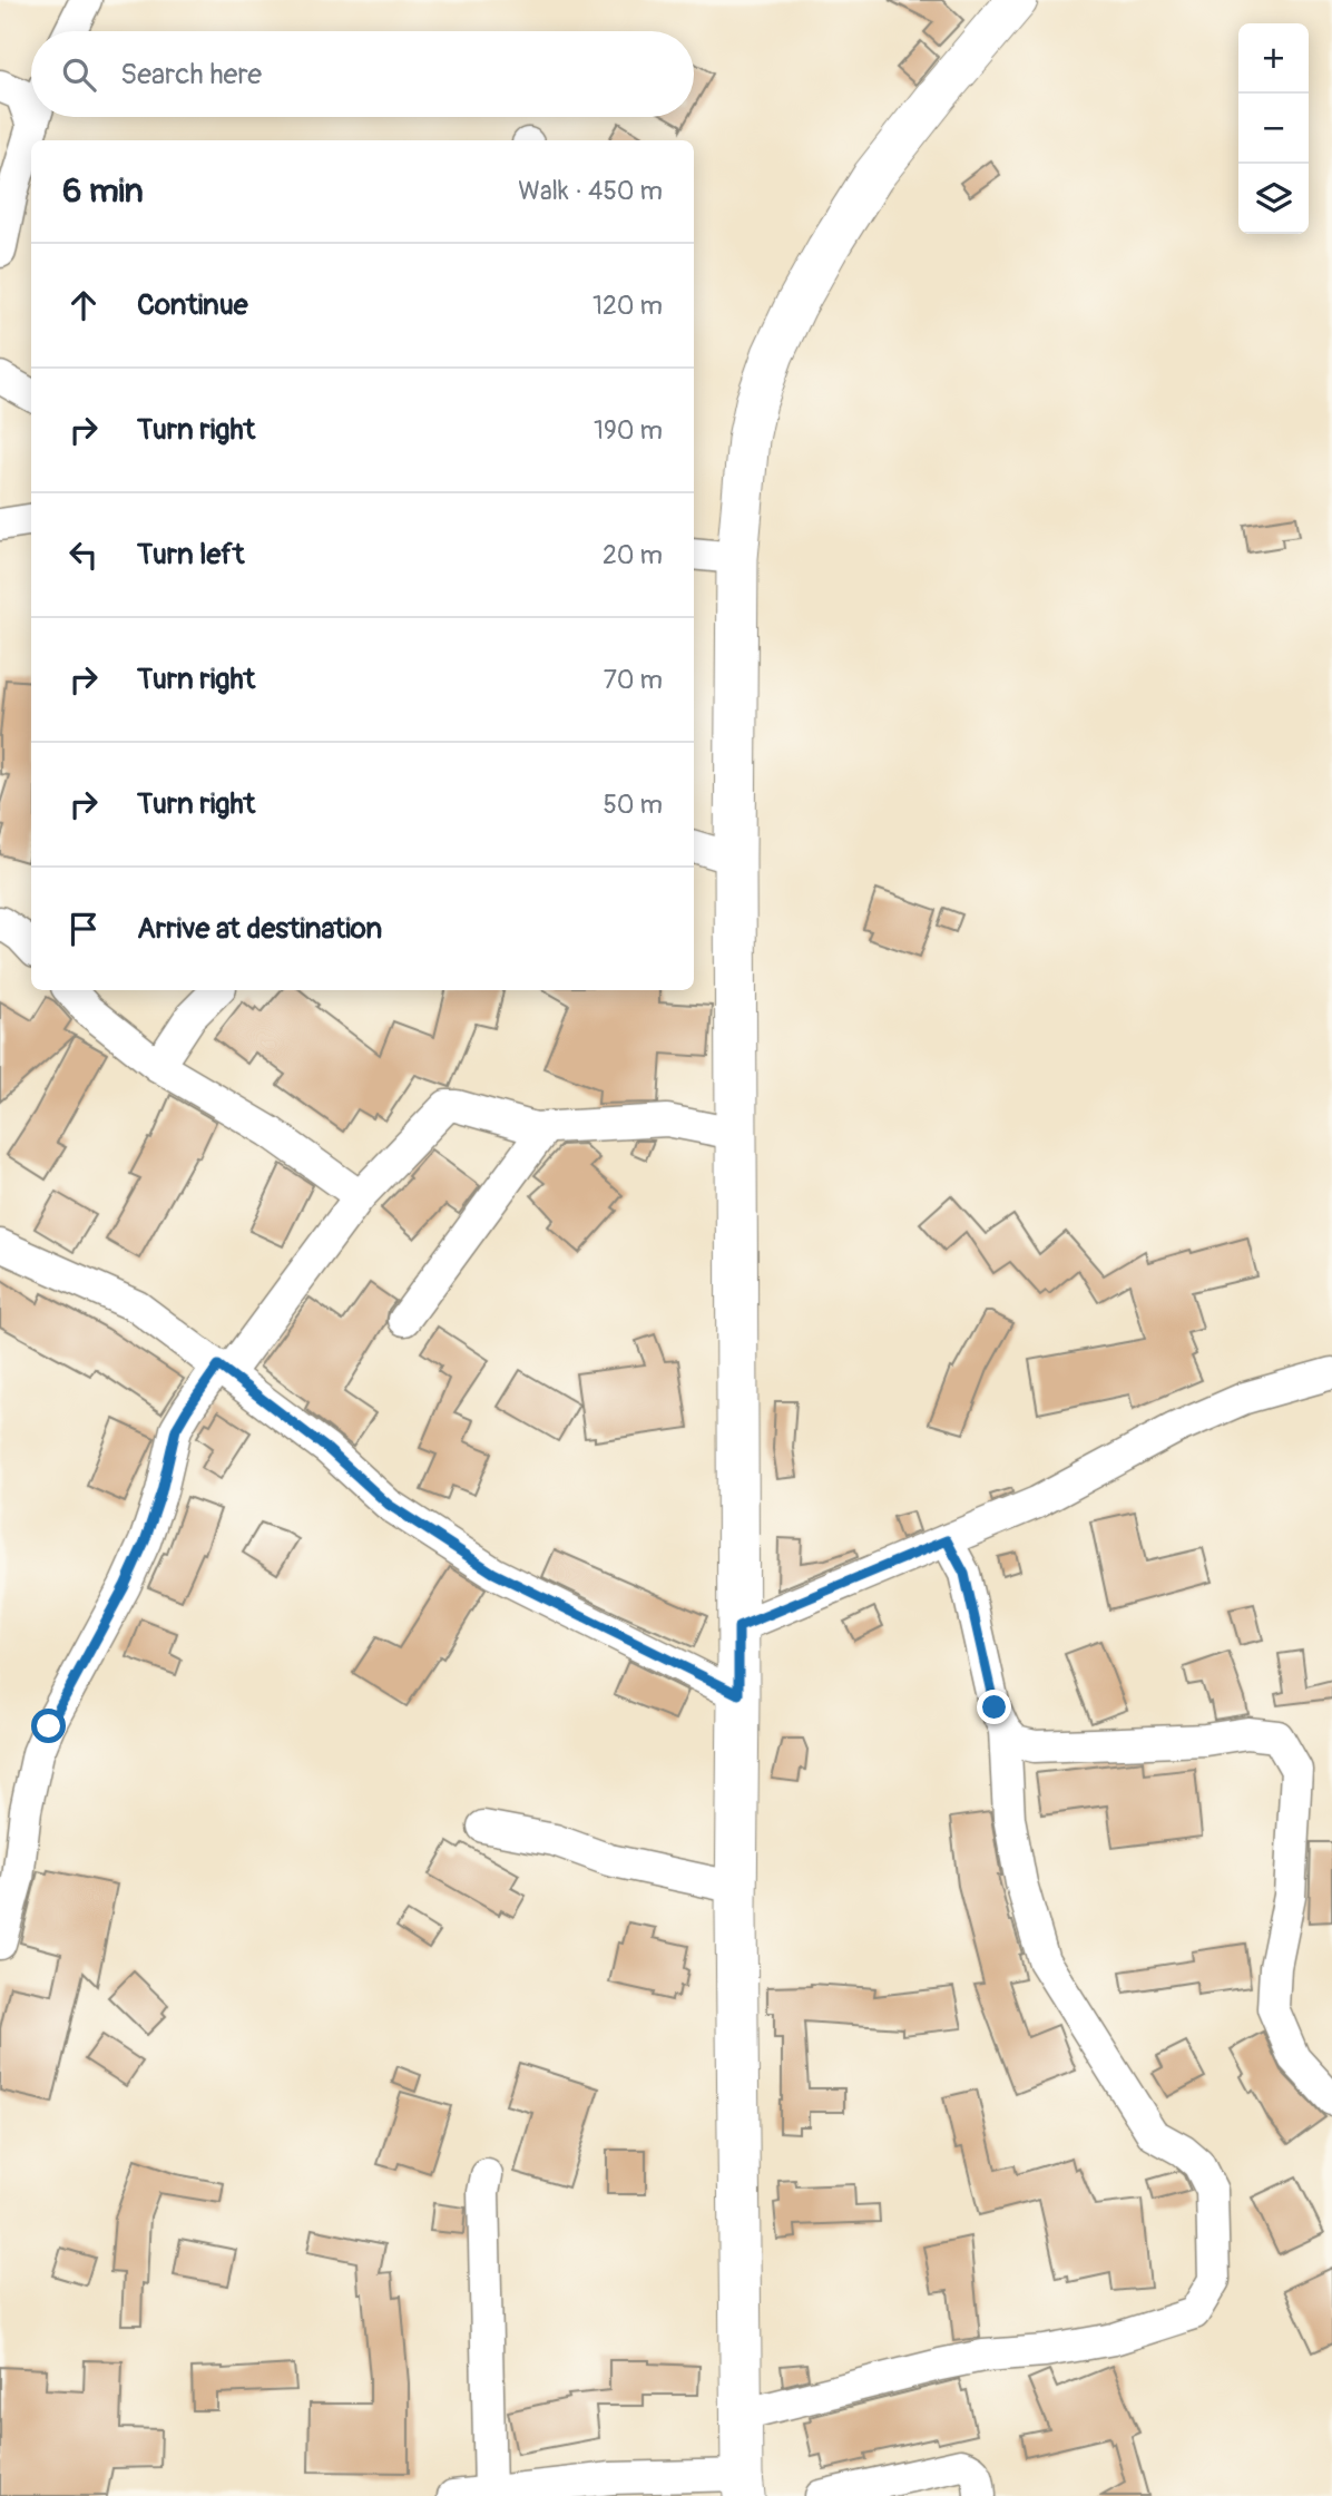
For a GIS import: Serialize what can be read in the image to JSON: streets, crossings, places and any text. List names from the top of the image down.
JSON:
{
  "page": {
    "map_buttons": ["+", "−"],
    "search": "Search here",
    "heading": ["6 min", "Walk · 450 m"],
    "list": [
      ["Continue", "120 m"],
      ["Turn right", "190 m"],
      ["Turn left", "20 m"],
      ["Turn right", "70 m"],
      ["Turn right", "50 m"],
      "Arrive at destination"
    ]
  }
}
